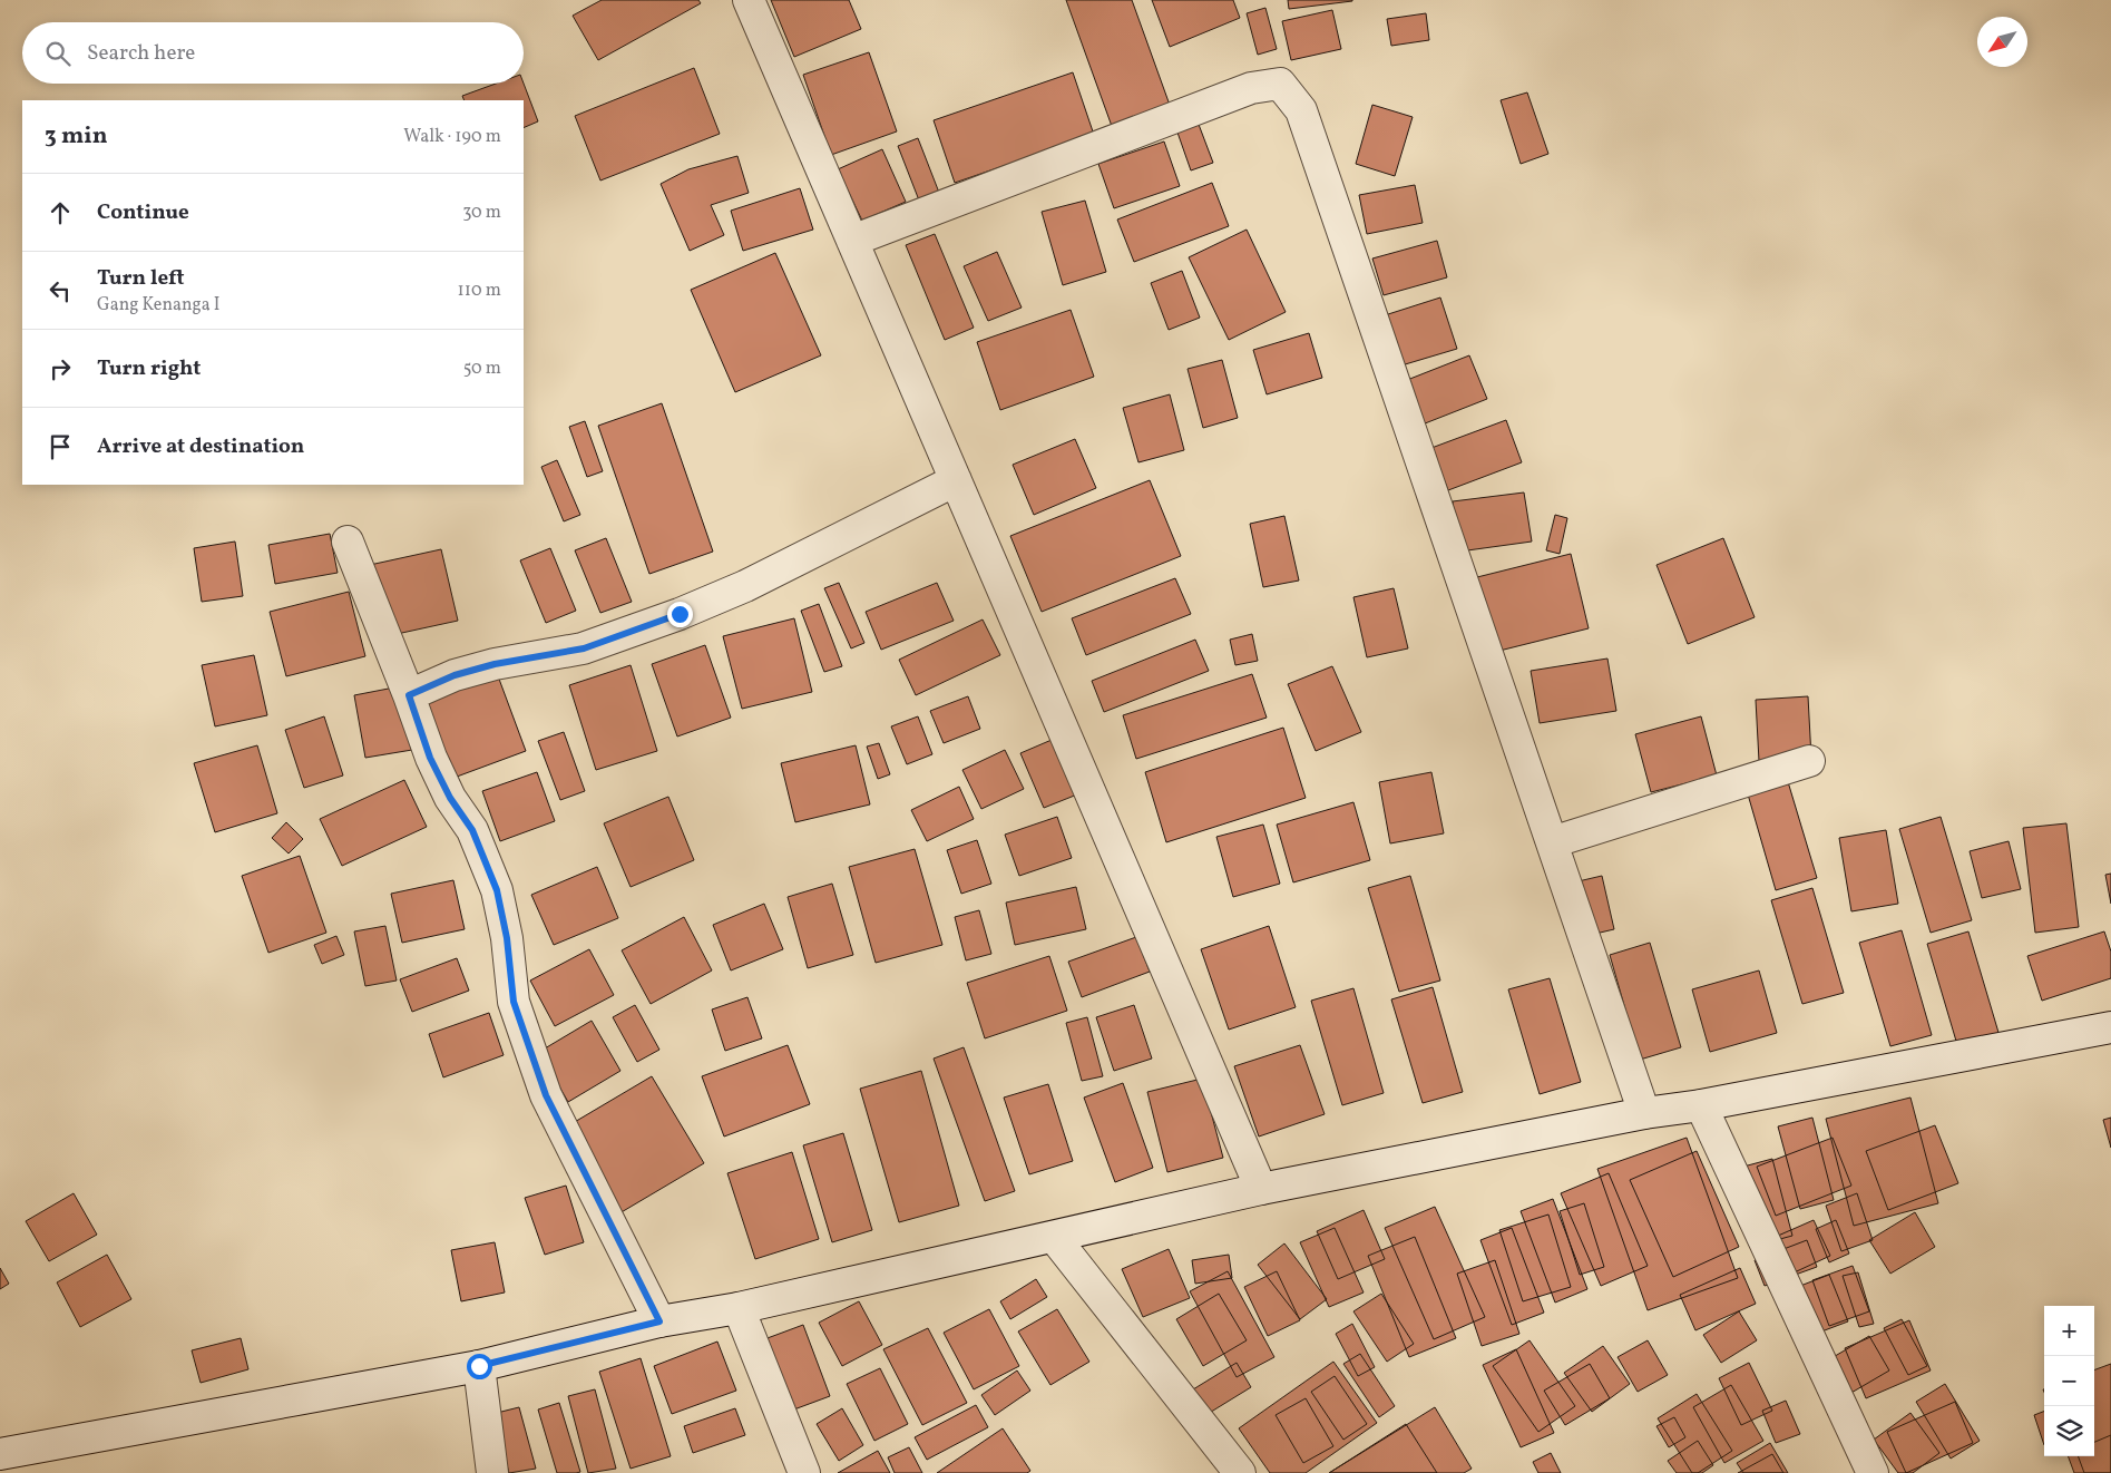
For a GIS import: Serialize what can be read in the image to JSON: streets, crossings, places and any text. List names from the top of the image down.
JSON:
{
  "north": "bottom left",
  "page": {
    "search": "Search here",
    "heading": ["3 min", "Walk · 190 m"],
    "list": [
      ["Continue", "30 m"],
      ["Turn left", "Gang Kenanga I", "110 m"],
      ["Turn right", "50 m"],
      "Arrive at destination"
    ],
    "map_buttons": ["+", "−"]
  }
}
